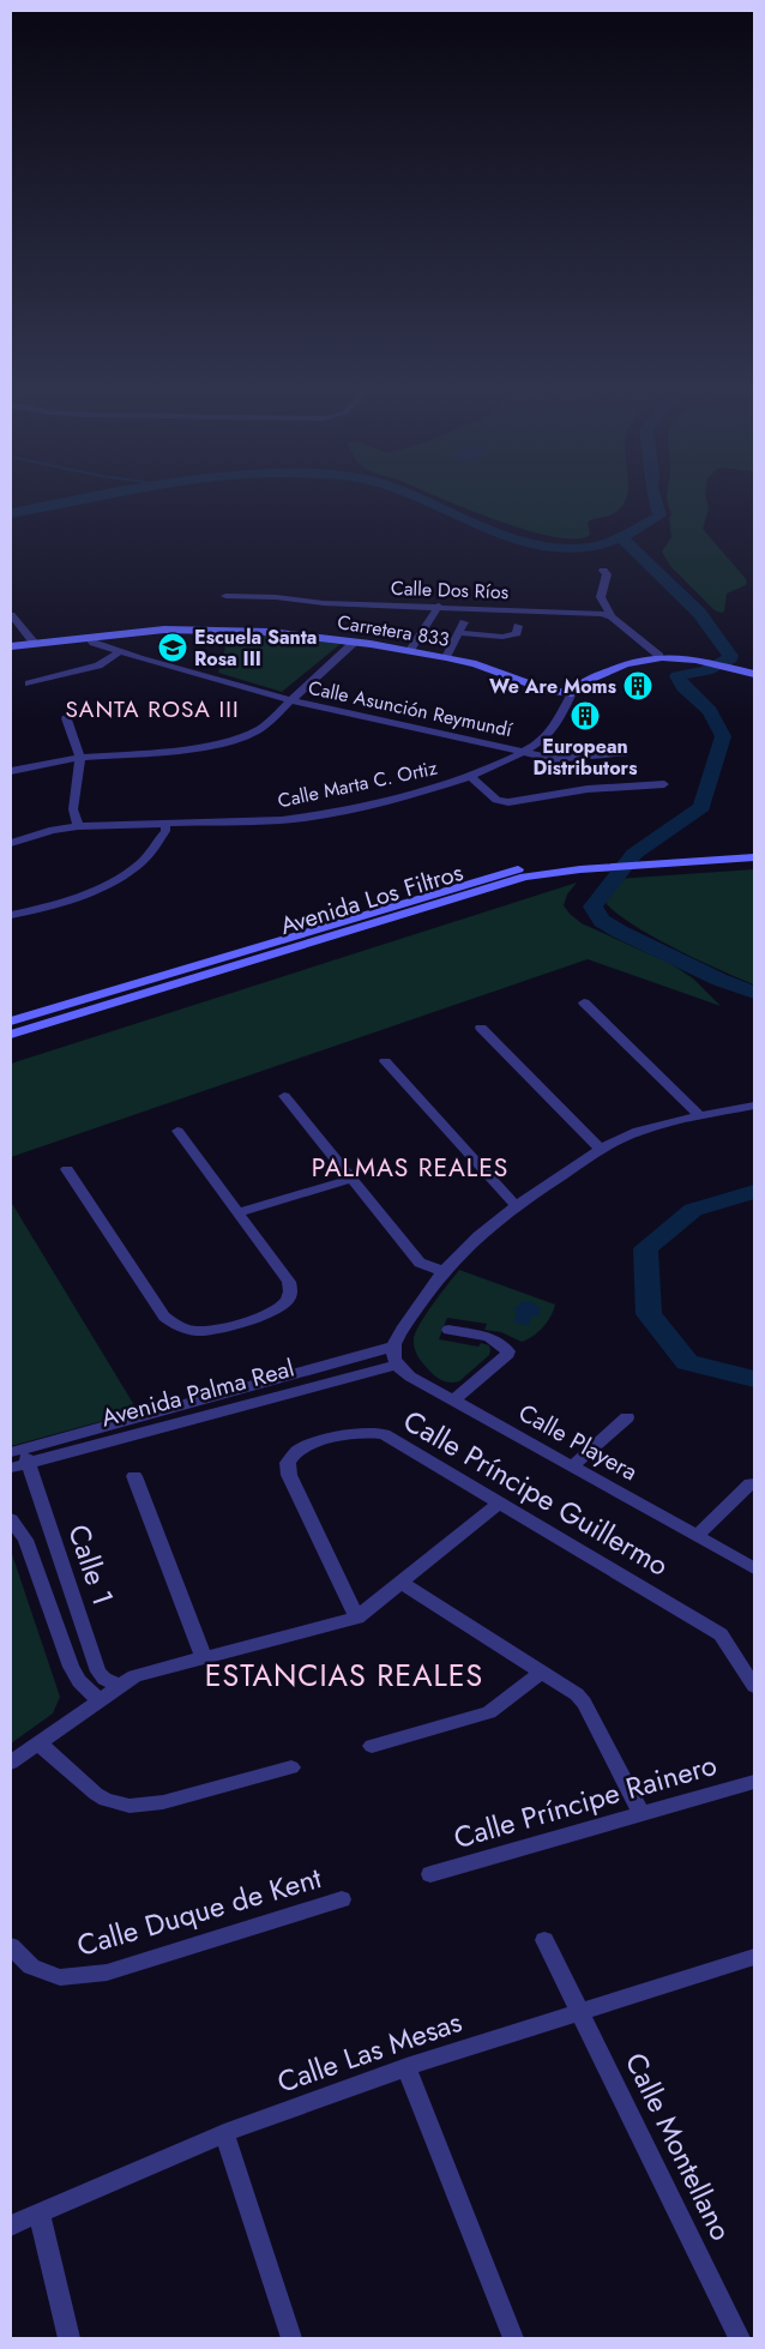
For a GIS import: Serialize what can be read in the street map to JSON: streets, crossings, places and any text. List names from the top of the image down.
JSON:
{
  "streets": {
    "main road": ["Carretera 833", "Avenida Los Filtros"],
    "street": [
      "Calle Dos Ríos",
      "Calle Asunción Reymundí",
      "Calle Marta C. Ortiz",
      "Avenida Palma Real",
      "Calle Playera",
      "Calle Príncipe Guillermo",
      "Calle 1",
      "Calle Príncipe Rainero",
      "Calle Duque de Kent",
      "Calle Las Mesas",
      "Calle Montellano"
    ]
  },
  "crossings": [
    ["Carretera 833", "Calle Asunción Reymundí"],
    ["Carretera 833", "Calle Marta C. Ortiz"],
    ["Calle Asunción Reymundí", "Calle Marta C. Ortiz"],
    ["Avenida Palma Real", "Calle Playera"],
    ["Avenida Palma Real", "Calle 1"],
    ["Calle Las Mesas", "Calle Montellano"]
  ],
  "districts": ["SANTA ROSA III", "PALMAS REALES", "ESTANCIAS REALES"],
  "places": {
    "school or university": ["Escuela Santa Rosa III"],
    "building": ["We Are Moms", "European Distributors"]
  }
}
